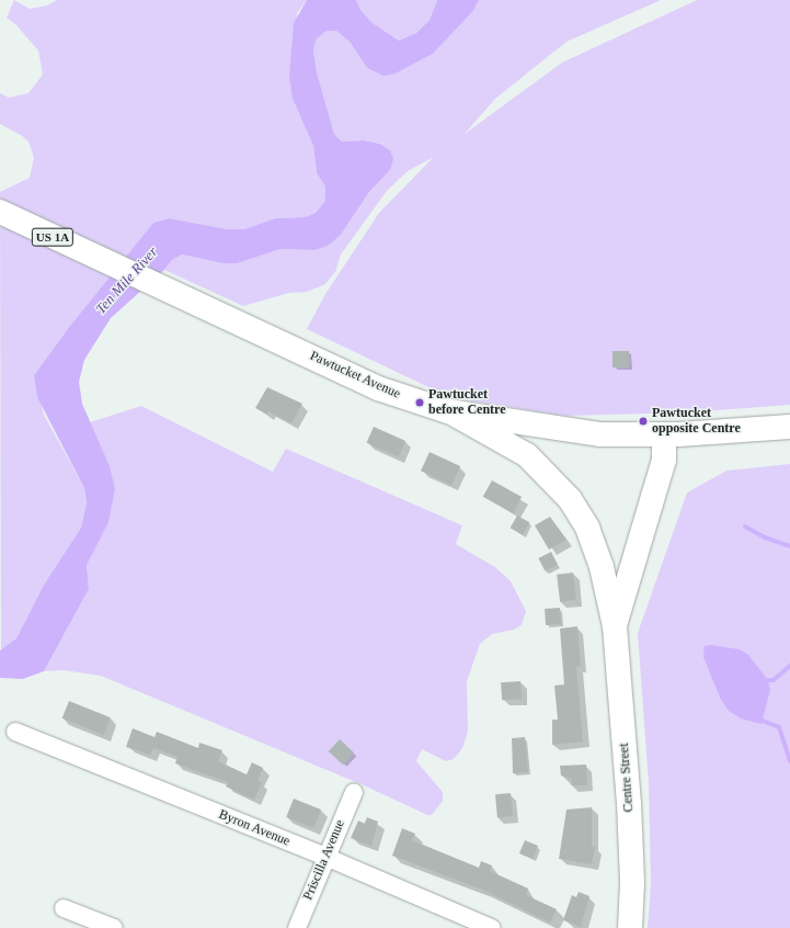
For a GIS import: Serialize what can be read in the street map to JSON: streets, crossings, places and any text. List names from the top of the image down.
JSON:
{
  "streets": {
    "main road": ["US 1A", "Pawtucket Avenue", "Centre Street"],
    "street": ["Byron Avenue", "Priscilla Avenue"]
  },
  "crossings": [
    ["Pawtucket Avenue", "Centre Street"],
    ["Byron Avenue", "Priscilla Avenue"]
  ],
  "water": ["Ten Mile River"],
  "places": ["Pawtucket before Centre", "Pawtucket opposite Centre"]
}
